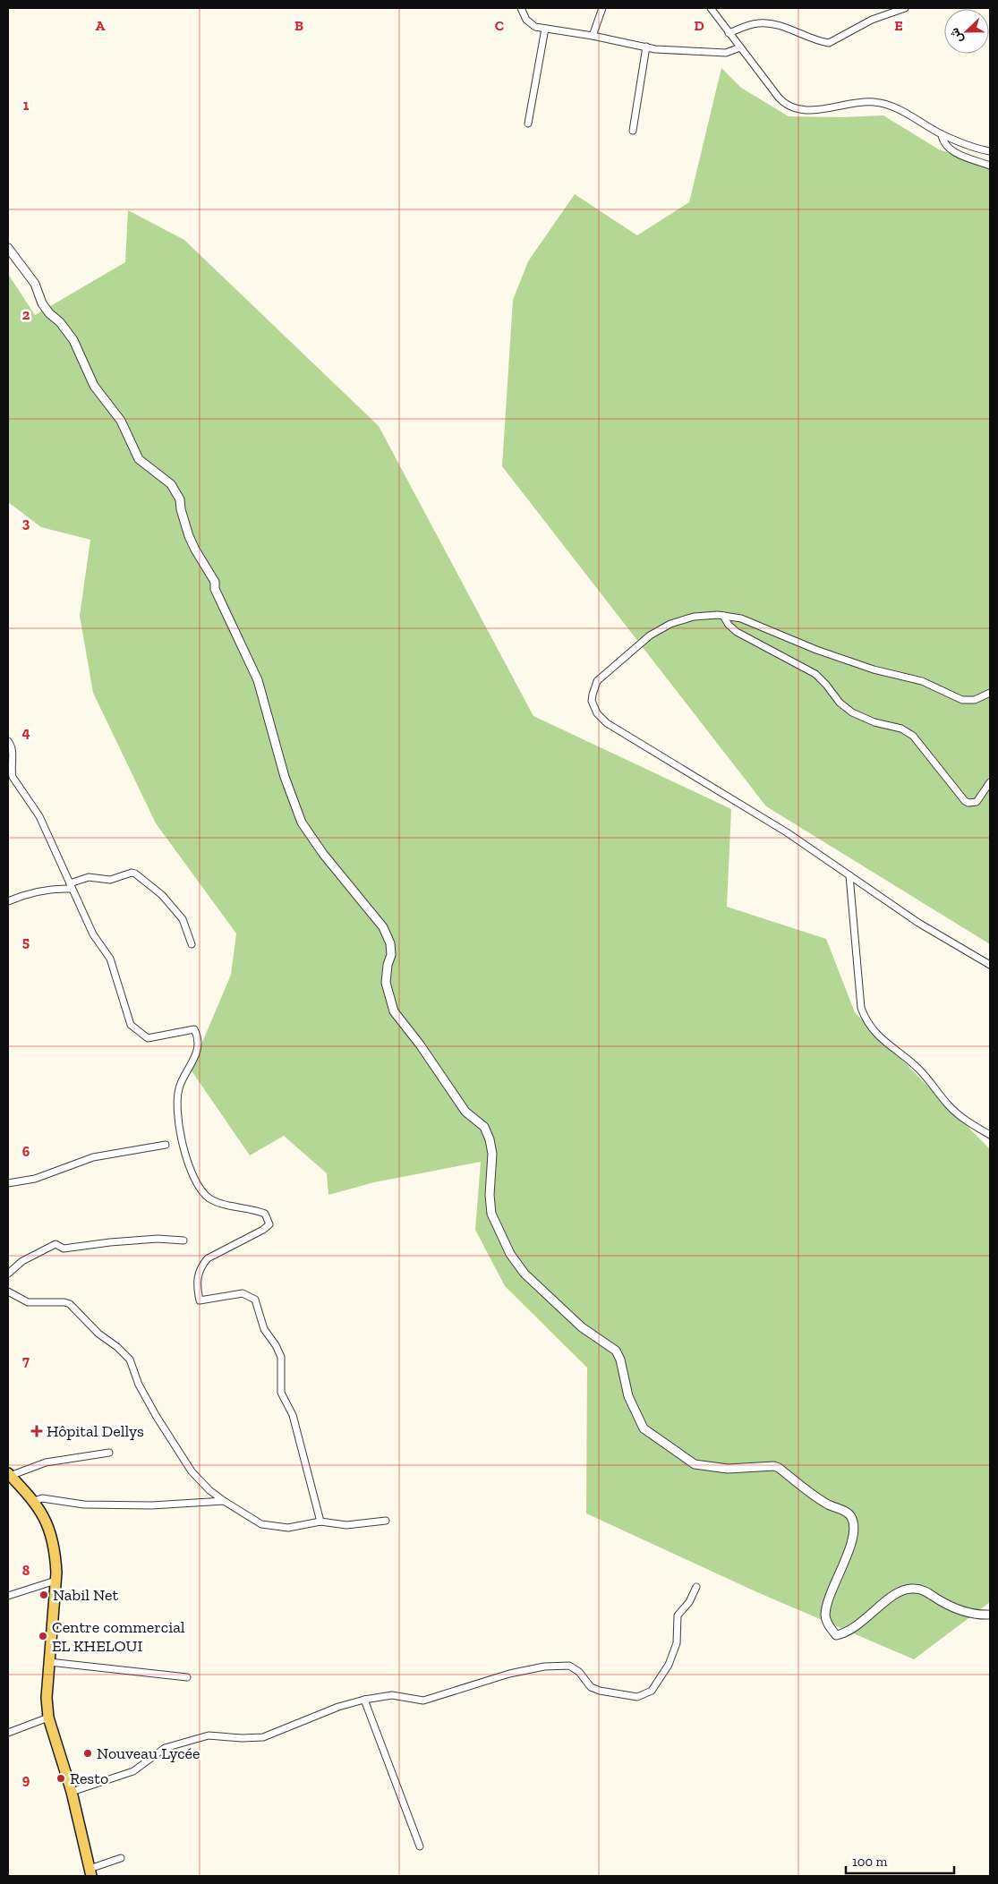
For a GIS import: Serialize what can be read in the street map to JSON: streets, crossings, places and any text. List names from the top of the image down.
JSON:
{
  "places": {
    "health": ["Hôpital Dellys"],
    "other": [
      "Nabil Net",
      "Centre commercial EL KHELOUI",
      "Nouveau Lycée",
      "Resto"
    ]
  },
  "scale_bar": "100 m",
  "north": "left",
  "grid": {
    "columns": [
      "A",
      "B",
      "C",
      "D",
      "E"
    ],
    "rows": [
      "1",
      "2",
      "3",
      "4",
      "5",
      "6",
      "7",
      "8",
      "9"
    ]
  }
}
